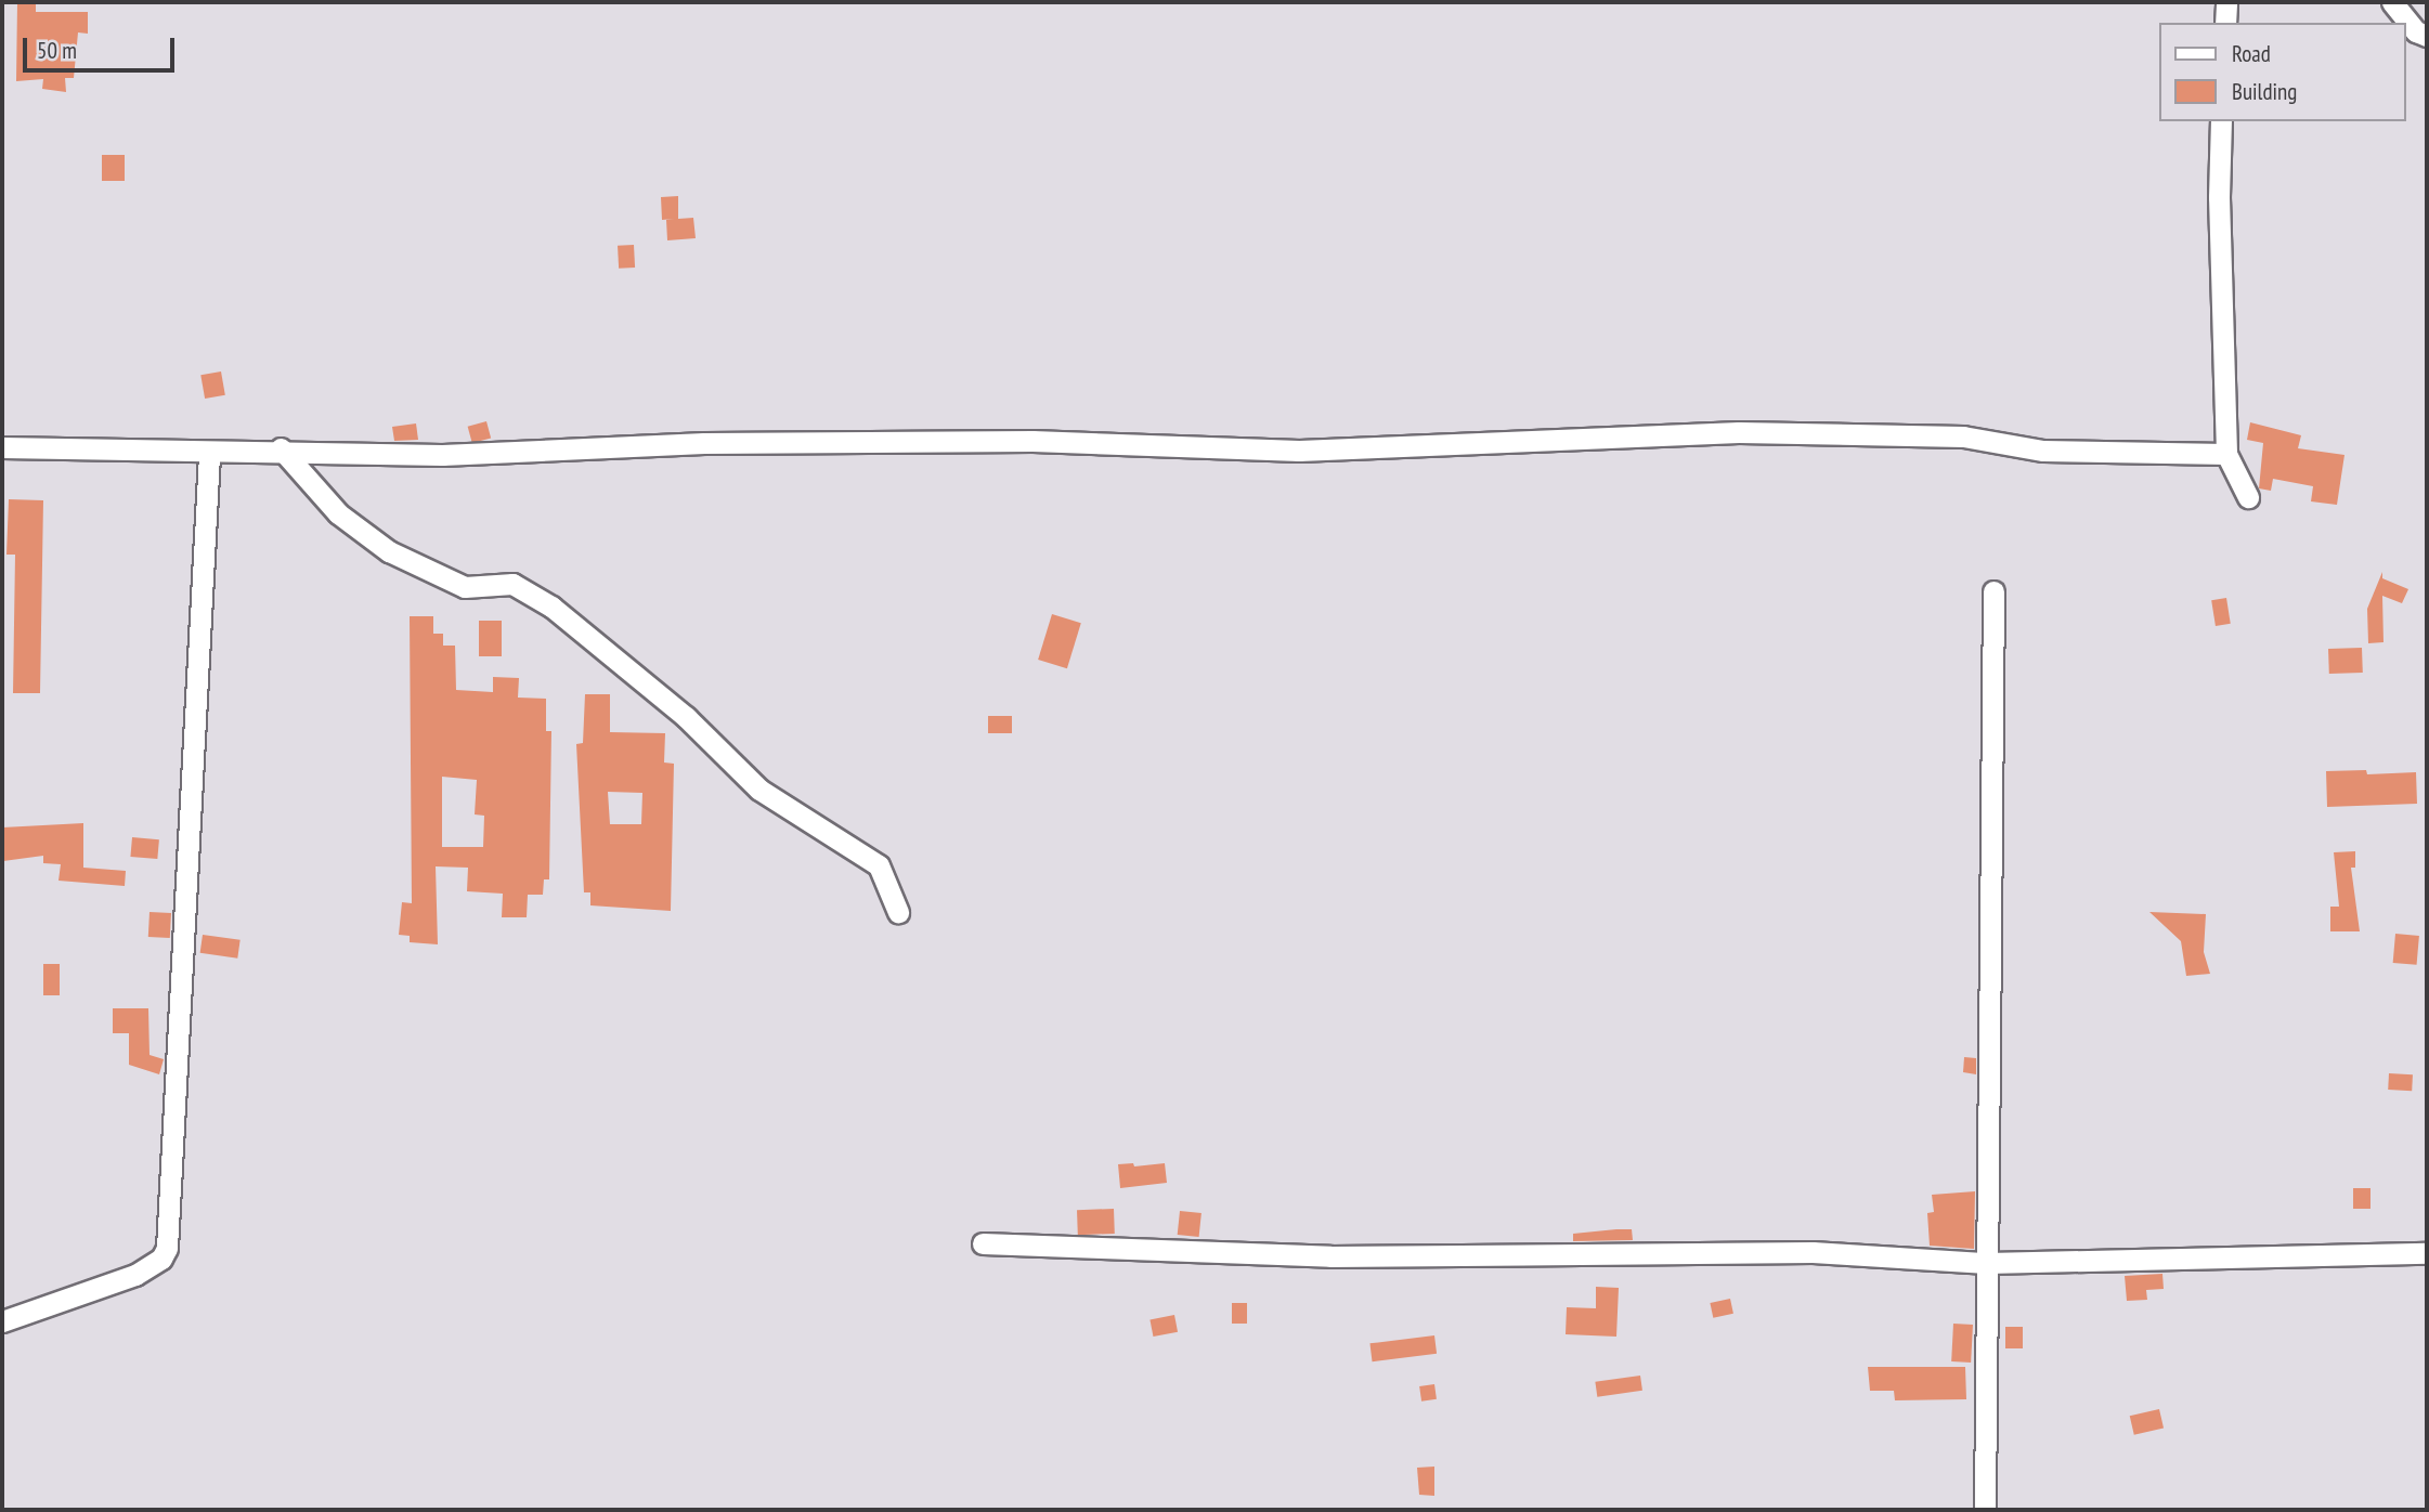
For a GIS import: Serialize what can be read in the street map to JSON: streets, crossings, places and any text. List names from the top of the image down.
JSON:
{
  "legend": ["Road", "Building"],
  "scale_bar": "50 m"
}
